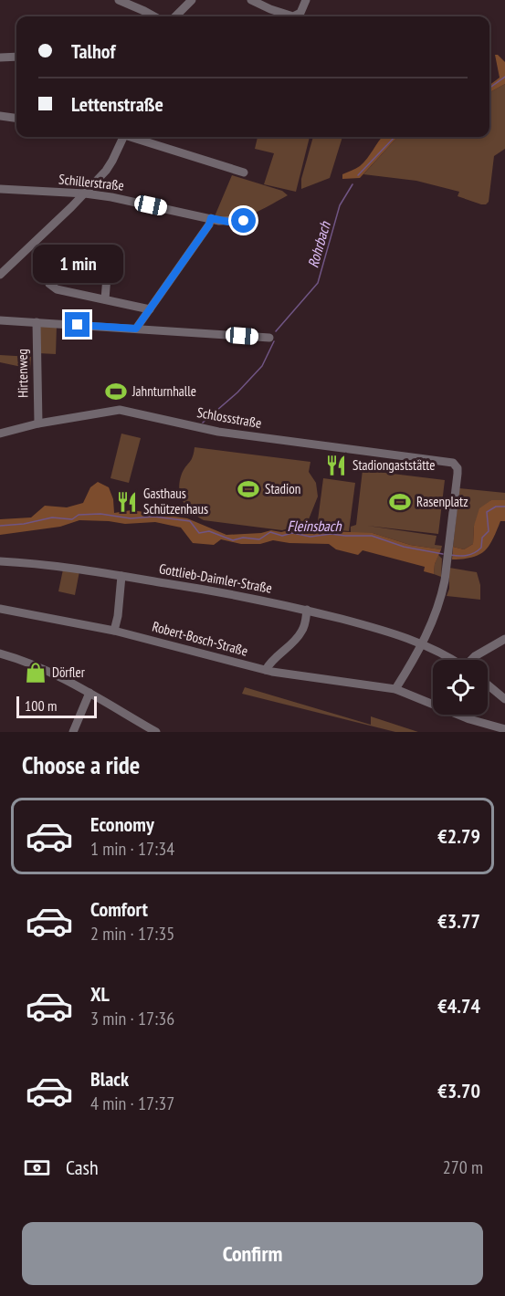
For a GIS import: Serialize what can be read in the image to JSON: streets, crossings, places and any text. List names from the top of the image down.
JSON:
{
  "streets": {
    "street": [
      "Schillerstraße",
      "Hirtenweg",
      "Schlossstraße",
      "Gottlieb-Daimler-Straße",
      "Robert-Bosch-Straße"
    ]
  },
  "crossings": [
    ["Hirtenweg", "Schlossstraße"],
    ["Schlossstraße", "Gottlieb-Daimler-Straße"]
  ],
  "water": ["Rohrbach", "Fleinsbach"],
  "places": {
    "sports": ["Jahnturnhalle", "Stadion", "Rasenplatz"],
    "restaurant": ["Stadiongaststätte", "Gasthaus Schützenhaus"],
    "shop": ["Dörfler"]
  },
  "scale_bar": "100 m",
  "page": {
    "banner": ["Talhof", "Lettenstraße"],
    "bubble": "1 min",
    "scale": "100 m",
    "heading": "Choose a ride",
    "list": [
      {
        "name": "Economy",
        "note": "1 min · 17:34",
        "value": "€2.79"
      },
      {
        "name": "Comfort",
        "note": "2 min · 17:35",
        "value": "€3.77"
      },
      {
        "name": "XL",
        "note": "3 min · 17:36",
        "value": "€4.74"
      },
      {
        "name": "Black",
        "note": "4 min · 17:37",
        "value": "€3.70"
      }
    ],
    "pay": ["Cash", "270 m"],
    "buttons": "Confirm"
  }
}
